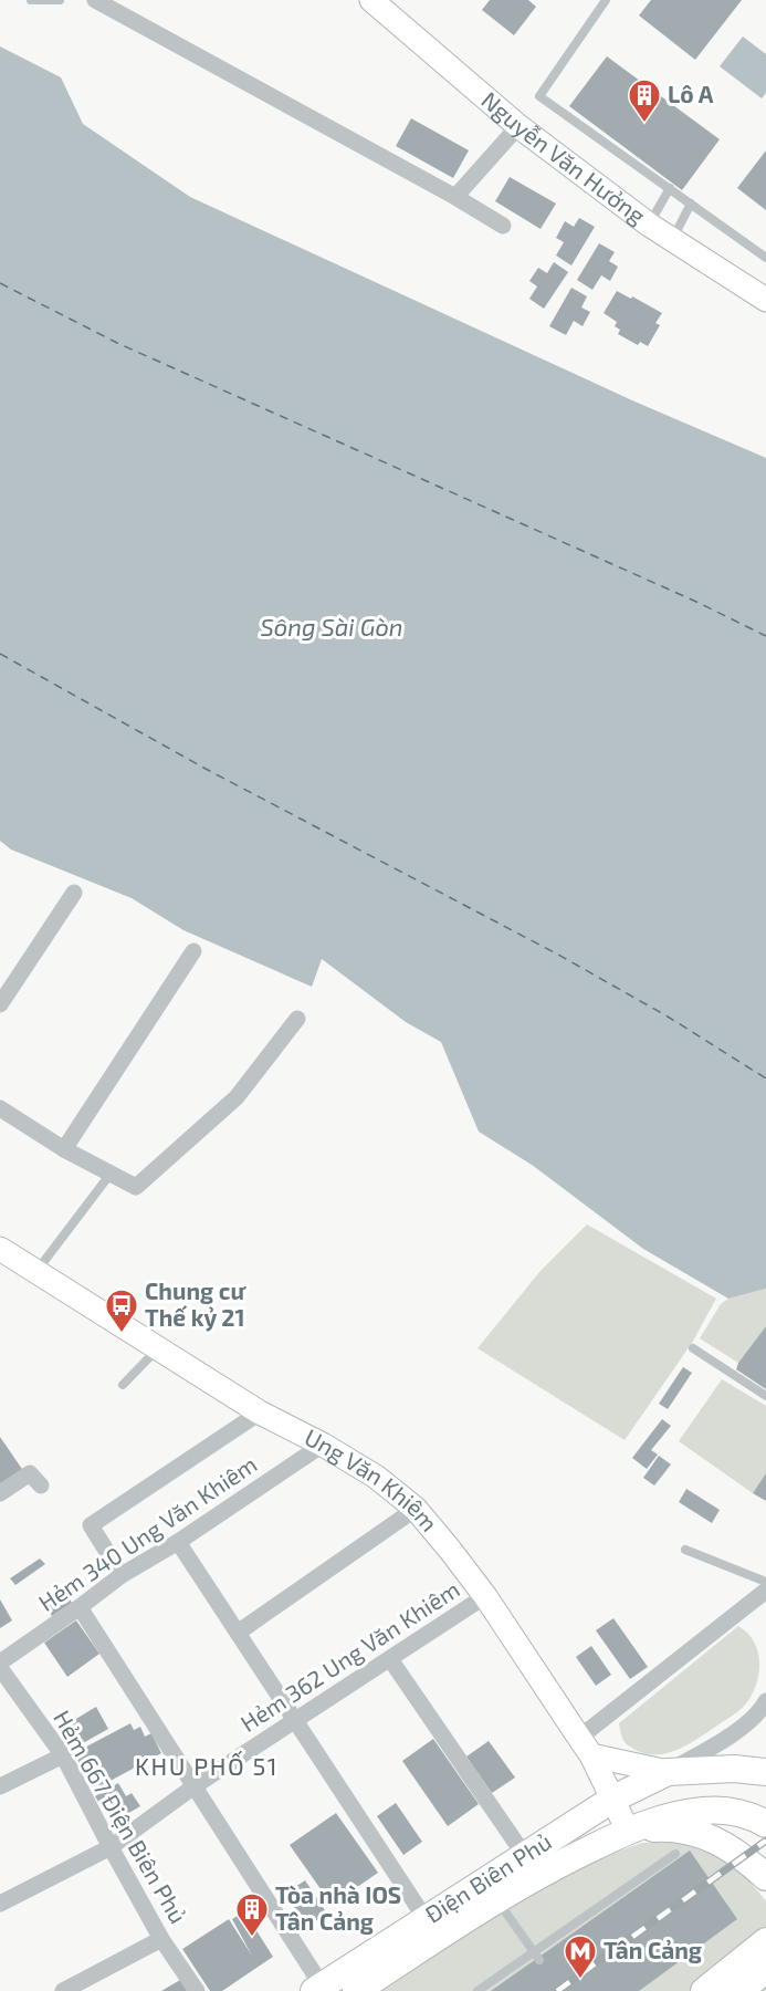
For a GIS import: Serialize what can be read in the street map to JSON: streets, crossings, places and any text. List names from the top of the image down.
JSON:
{
  "streets": {
    "main road": ["Nguyễn Văn Hưởng", "Ung Văn Khiêm", "Điện Biên Phủ"],
    "street": ["Hẻm 340 Ung Văn Khiêm", "Hẻm 362 Ung Văn Khiêm", "Hẻm 667 Điện Biên Phủ"]
  },
  "crossings": [
    ["Ung Văn Khiêm", "Hẻm 340 Ung Văn Khiêm"],
    ["Ung Văn Khiêm", "Hẻm 362 Ung Văn Khiêm"],
    ["Ung Văn Khiêm", "Điện Biên Phủ"],
    ["Hẻm 362 Ung Văn Khiêm", "Hẻm 667 Điện Biên Phủ"]
  ],
  "districts": ["KHU PHỐ 51"],
  "water": ["Sông Sài Gòn"],
  "places": {
    "building": ["Lô A", "Tòa nhà IOS Tân Cảng"],
    "bus stop": ["Chung cư Thế kỷ 21"],
    "metro station": ["Tân Cảng"]
  }
}
